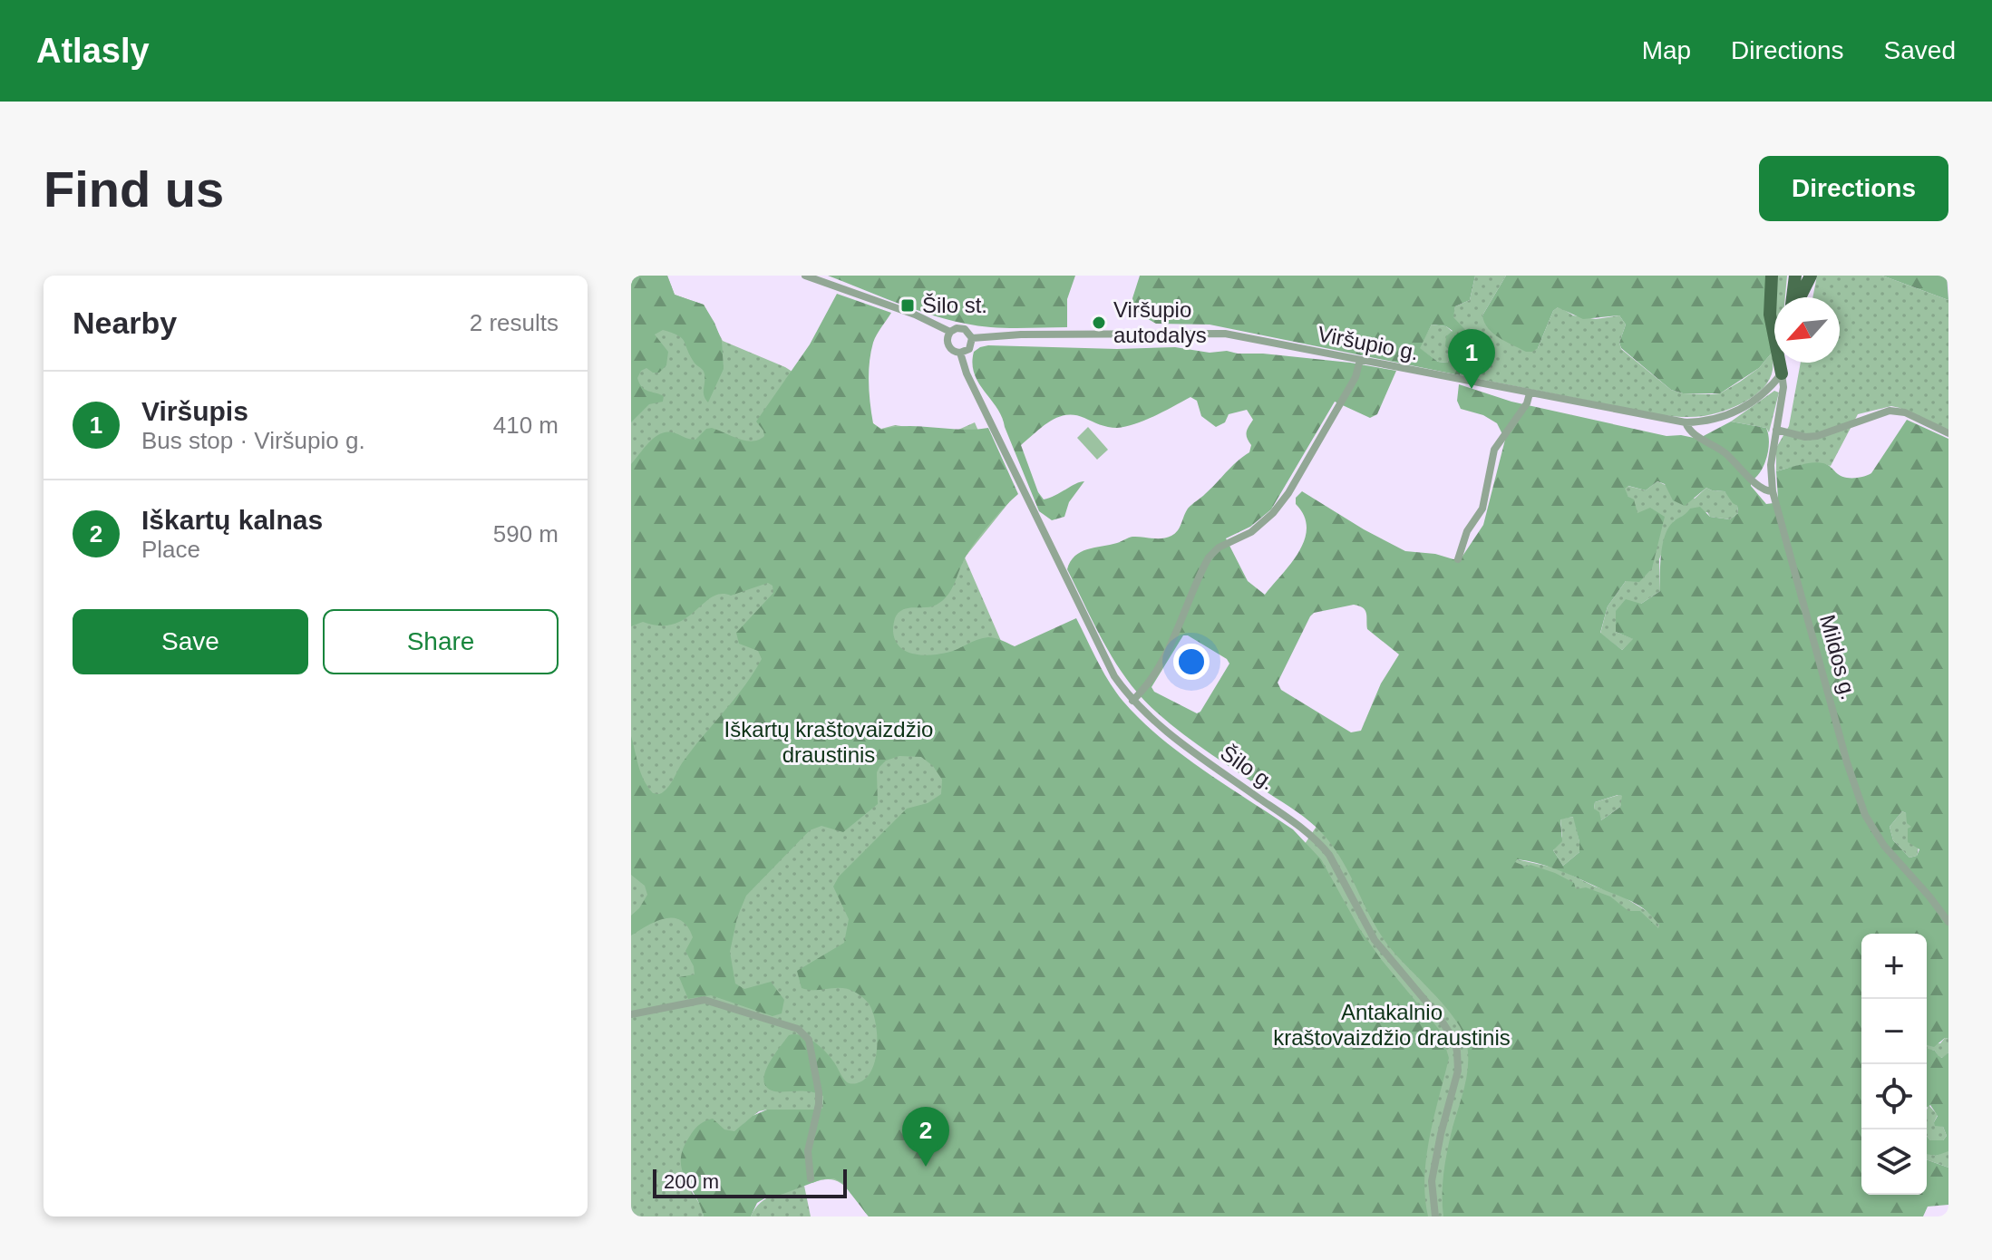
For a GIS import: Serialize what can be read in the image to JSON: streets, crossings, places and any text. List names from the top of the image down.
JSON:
{
  "streets": {
    "street": ["Viršupio g.", "Mildos g.", "Šilo g."]
  },
  "crossings": [
    ["Viršupio g.", "Mildos g."],
    ["Viršupio g.", "Šilo g."]
  ],
  "parks": ["Iškartų kraštovaizdžio draustinis", "Antakalnio kraštovaizdžio draustinis"],
  "places": {
    "transit": ["Šilo st."],
    "other": ["Viršupio autodalys"]
  },
  "scale_bar": "200 m",
  "north": "bottom left",
  "page": {
    "header": "Atlasly",
    "nav": ["Map", "Directions", "Saved"],
    "buttons": [
      "Directions",
      ["Save", "Share"]
    ],
    "title": "Find us",
    "heading": ["Nearby", "2 results"],
    "pins": ["1", "2"],
    "list": [
      {
        "mark": "1",
        "name": "Viršupis",
        "note": "Bus stop · Viršupio g.",
        "value": "410 m"
      },
      {
        "mark": "2",
        "name": "Iškartų kalnas",
        "note": "Place",
        "value": "590 m"
      }
    ],
    "map_buttons": ["+", "−"],
    "scale": "200 m"
  }
}
